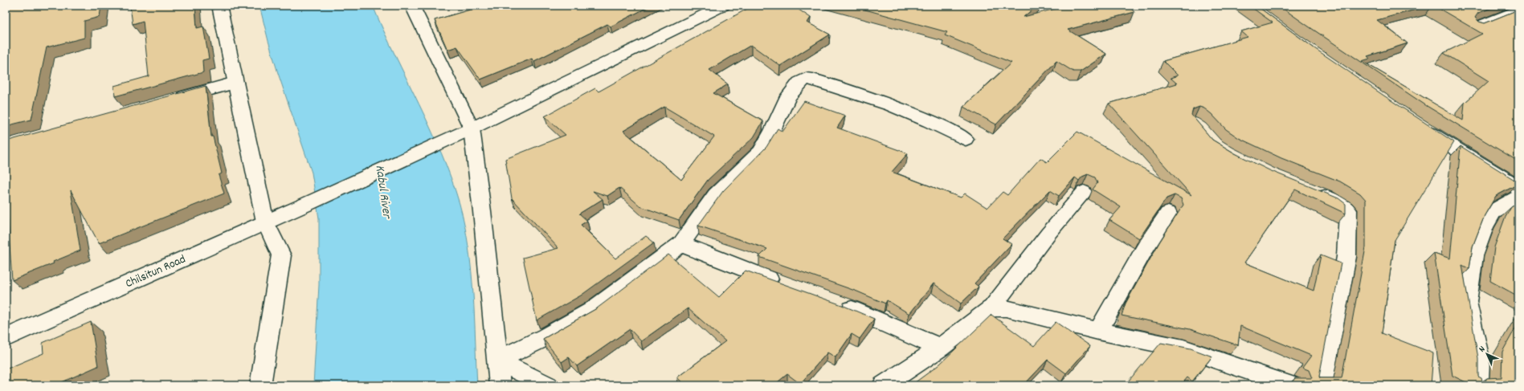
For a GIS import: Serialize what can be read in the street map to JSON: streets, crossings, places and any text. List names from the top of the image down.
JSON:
{
  "streets": {
    "street": ["Chilsitun Road"]
  },
  "water": ["Kabul River"],
  "north": "top left"
}
